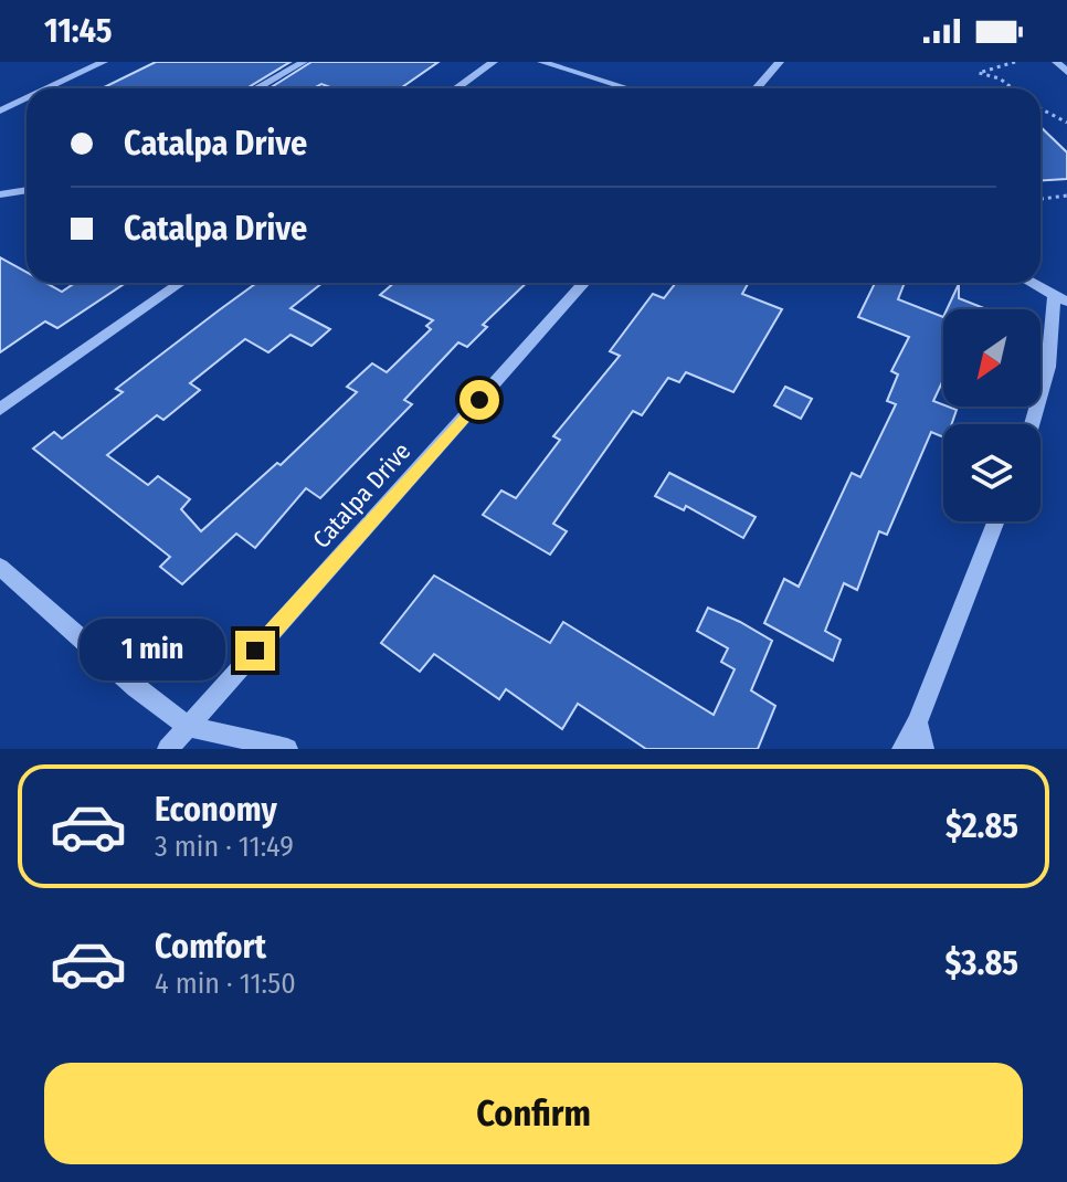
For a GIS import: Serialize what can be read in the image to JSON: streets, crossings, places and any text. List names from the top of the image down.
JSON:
{
  "streets": {
    "street": ["Catalpa Drive"]
  },
  "north": "bottom left",
  "page": {
    "status": "11:45",
    "banner": ["Catalpa Drive", "Catalpa Drive"],
    "bubble": "1 min",
    "list": [
      {
        "name": "Economy",
        "note": "3 min · 11:49",
        "value": "$2.85"
      },
      {
        "name": "Comfort",
        "note": "4 min · 11:50",
        "value": "$3.85"
      }
    ],
    "buttons": "Confirm"
  }
}
